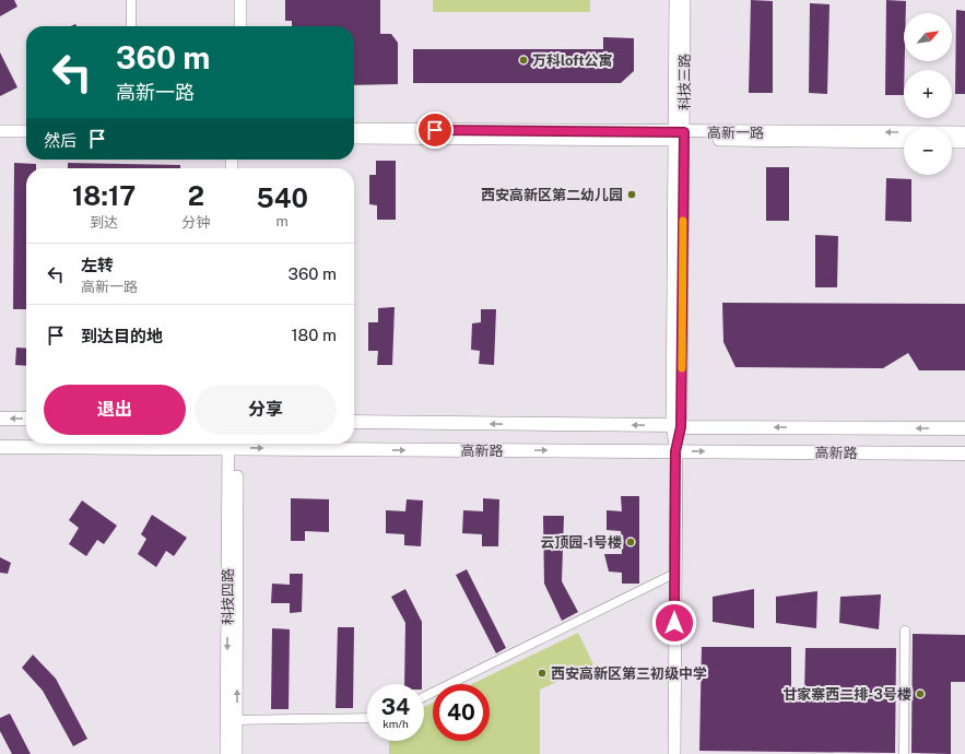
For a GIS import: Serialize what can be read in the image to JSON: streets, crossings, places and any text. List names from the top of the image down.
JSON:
{
  "streets": {
    "main road": ["高新路"],
    "street": ["科技三路", "高新一路", "科技四路"]
  },
  "crossings": [
    ["科技三路", "高新一路"],
    ["科技三路", "高新路"]
  ],
  "places": [
    "万科loft公寓",
    "西安高新区第二幼儿园",
    "云顶园-1号楼",
    "西安高新区第三初级中学",
    "甘家寨西二排-3号楼"
  ],
  "north": "top right",
  "page": {
    "map_buttons": ["+", "−"],
    "turn": ["360 m", "高新一路"],
    "then": "然后",
    "eta": [
      "18:17",
      "到达",
      "2",
      "分钟",
      "540",
      "m"
    ],
    "list": [
      {
        "name": "左转",
        "note": "高新一路",
        "value": "360 m"
      },
      {
        "name": "到达目的地",
        "value": "180 m"
      }
    ],
    "buttons": ["退出", "分享"],
    "speed": "34 km/h",
    "limit": "40"
  }
}
